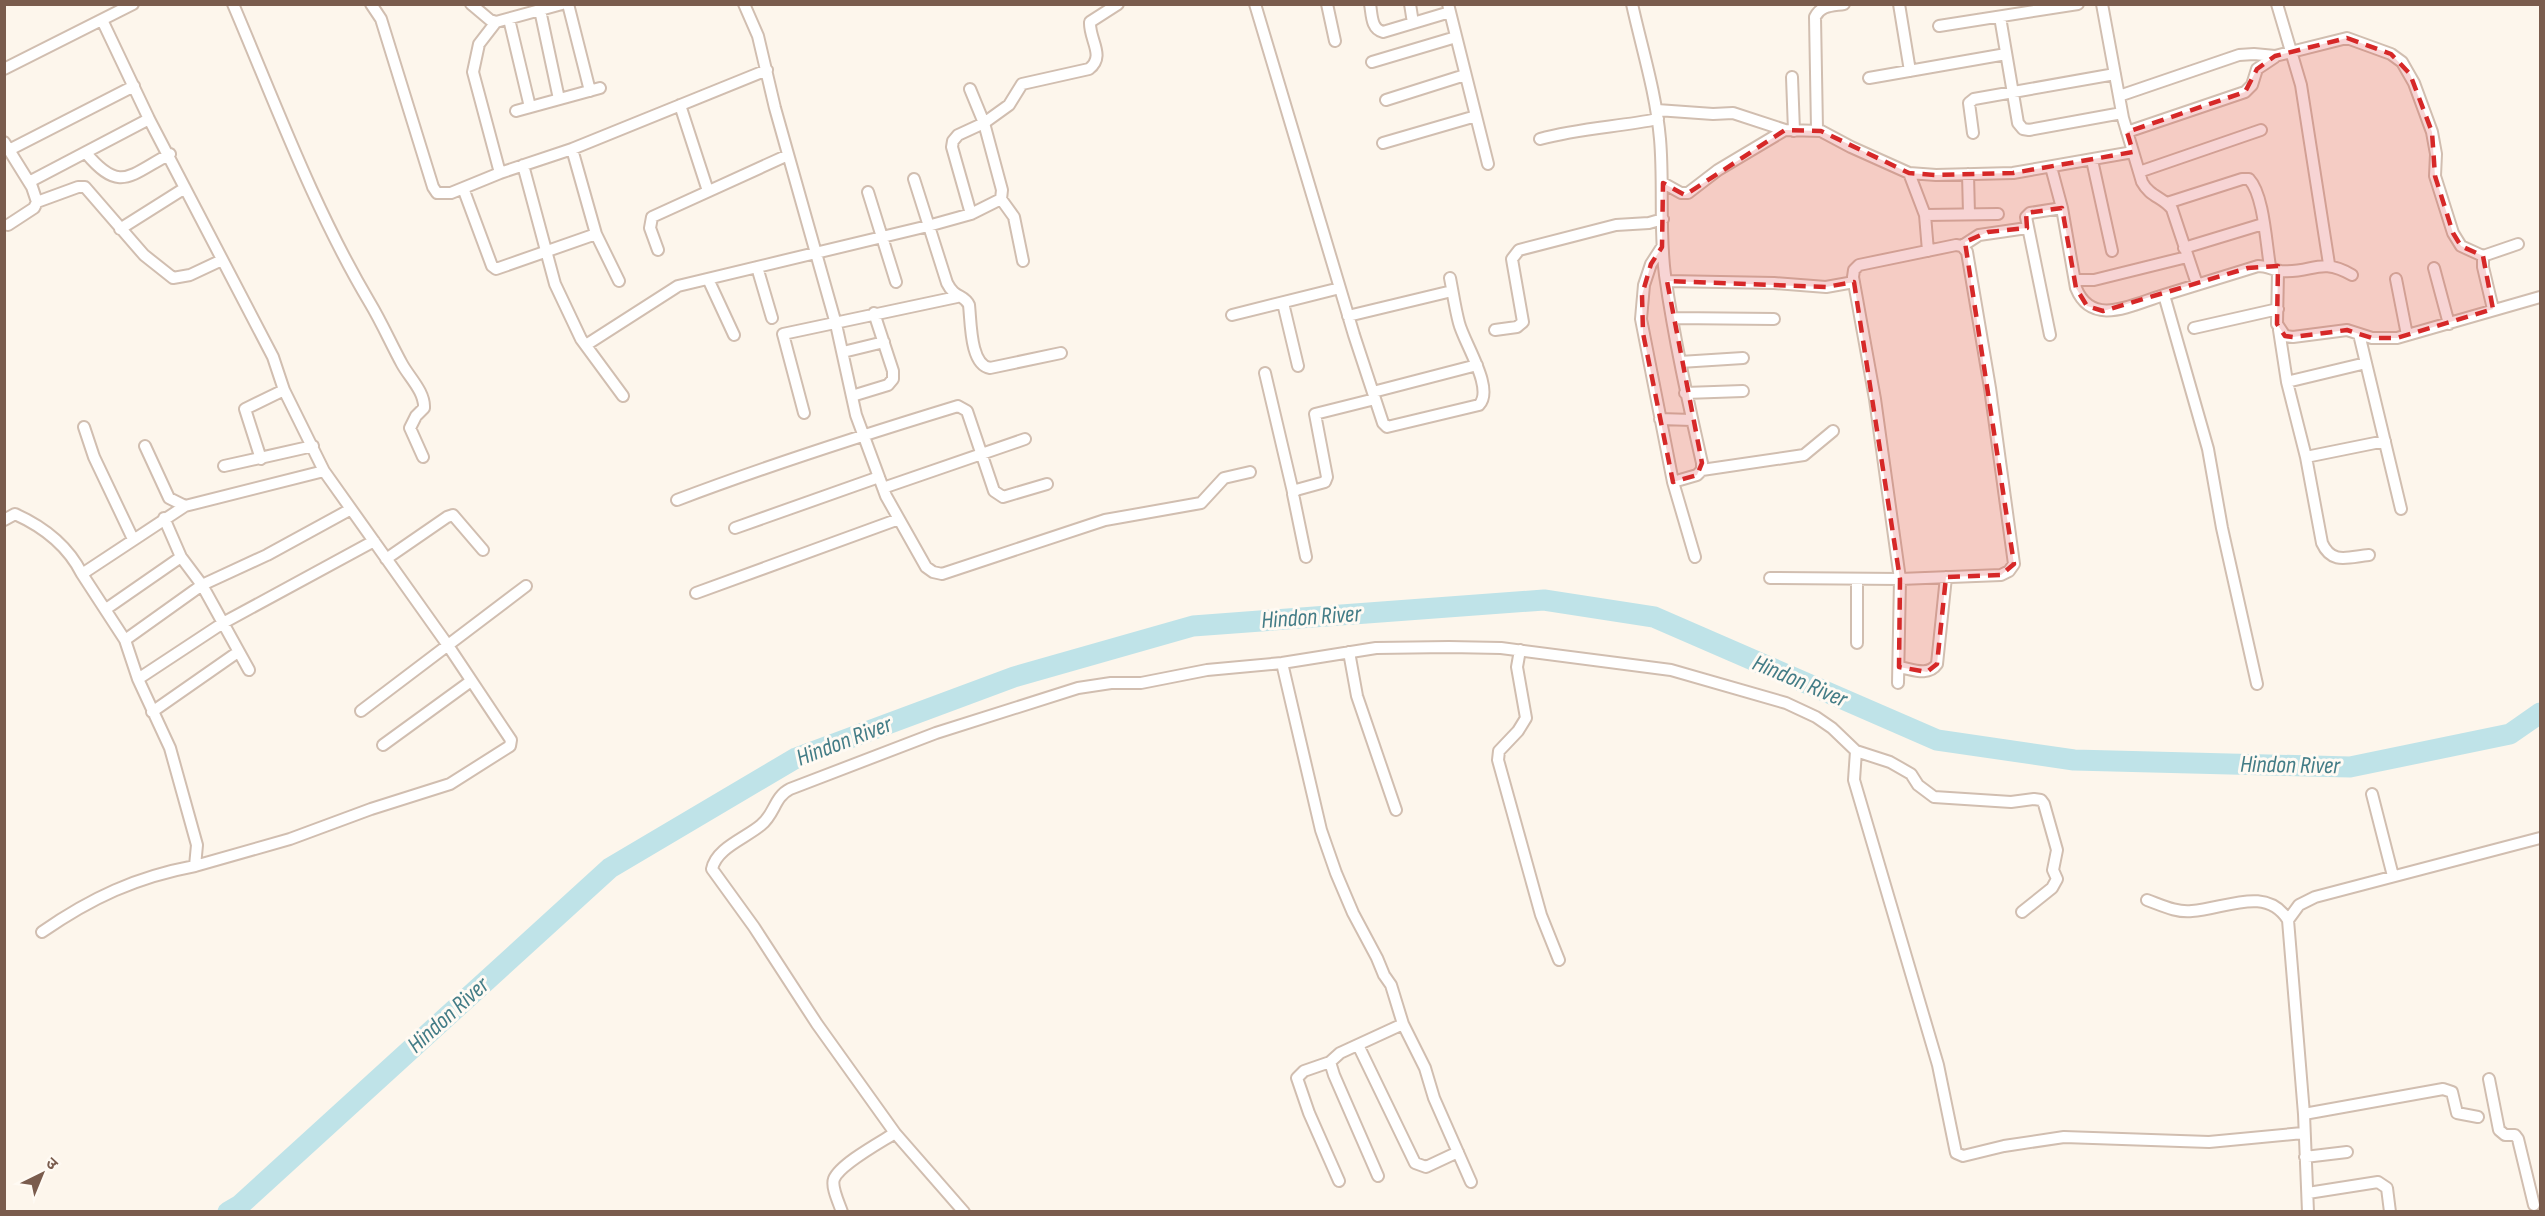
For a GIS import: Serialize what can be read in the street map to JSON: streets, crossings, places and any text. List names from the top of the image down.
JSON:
{
  "water": ["Hindon River"],
  "north": "top right"
}
